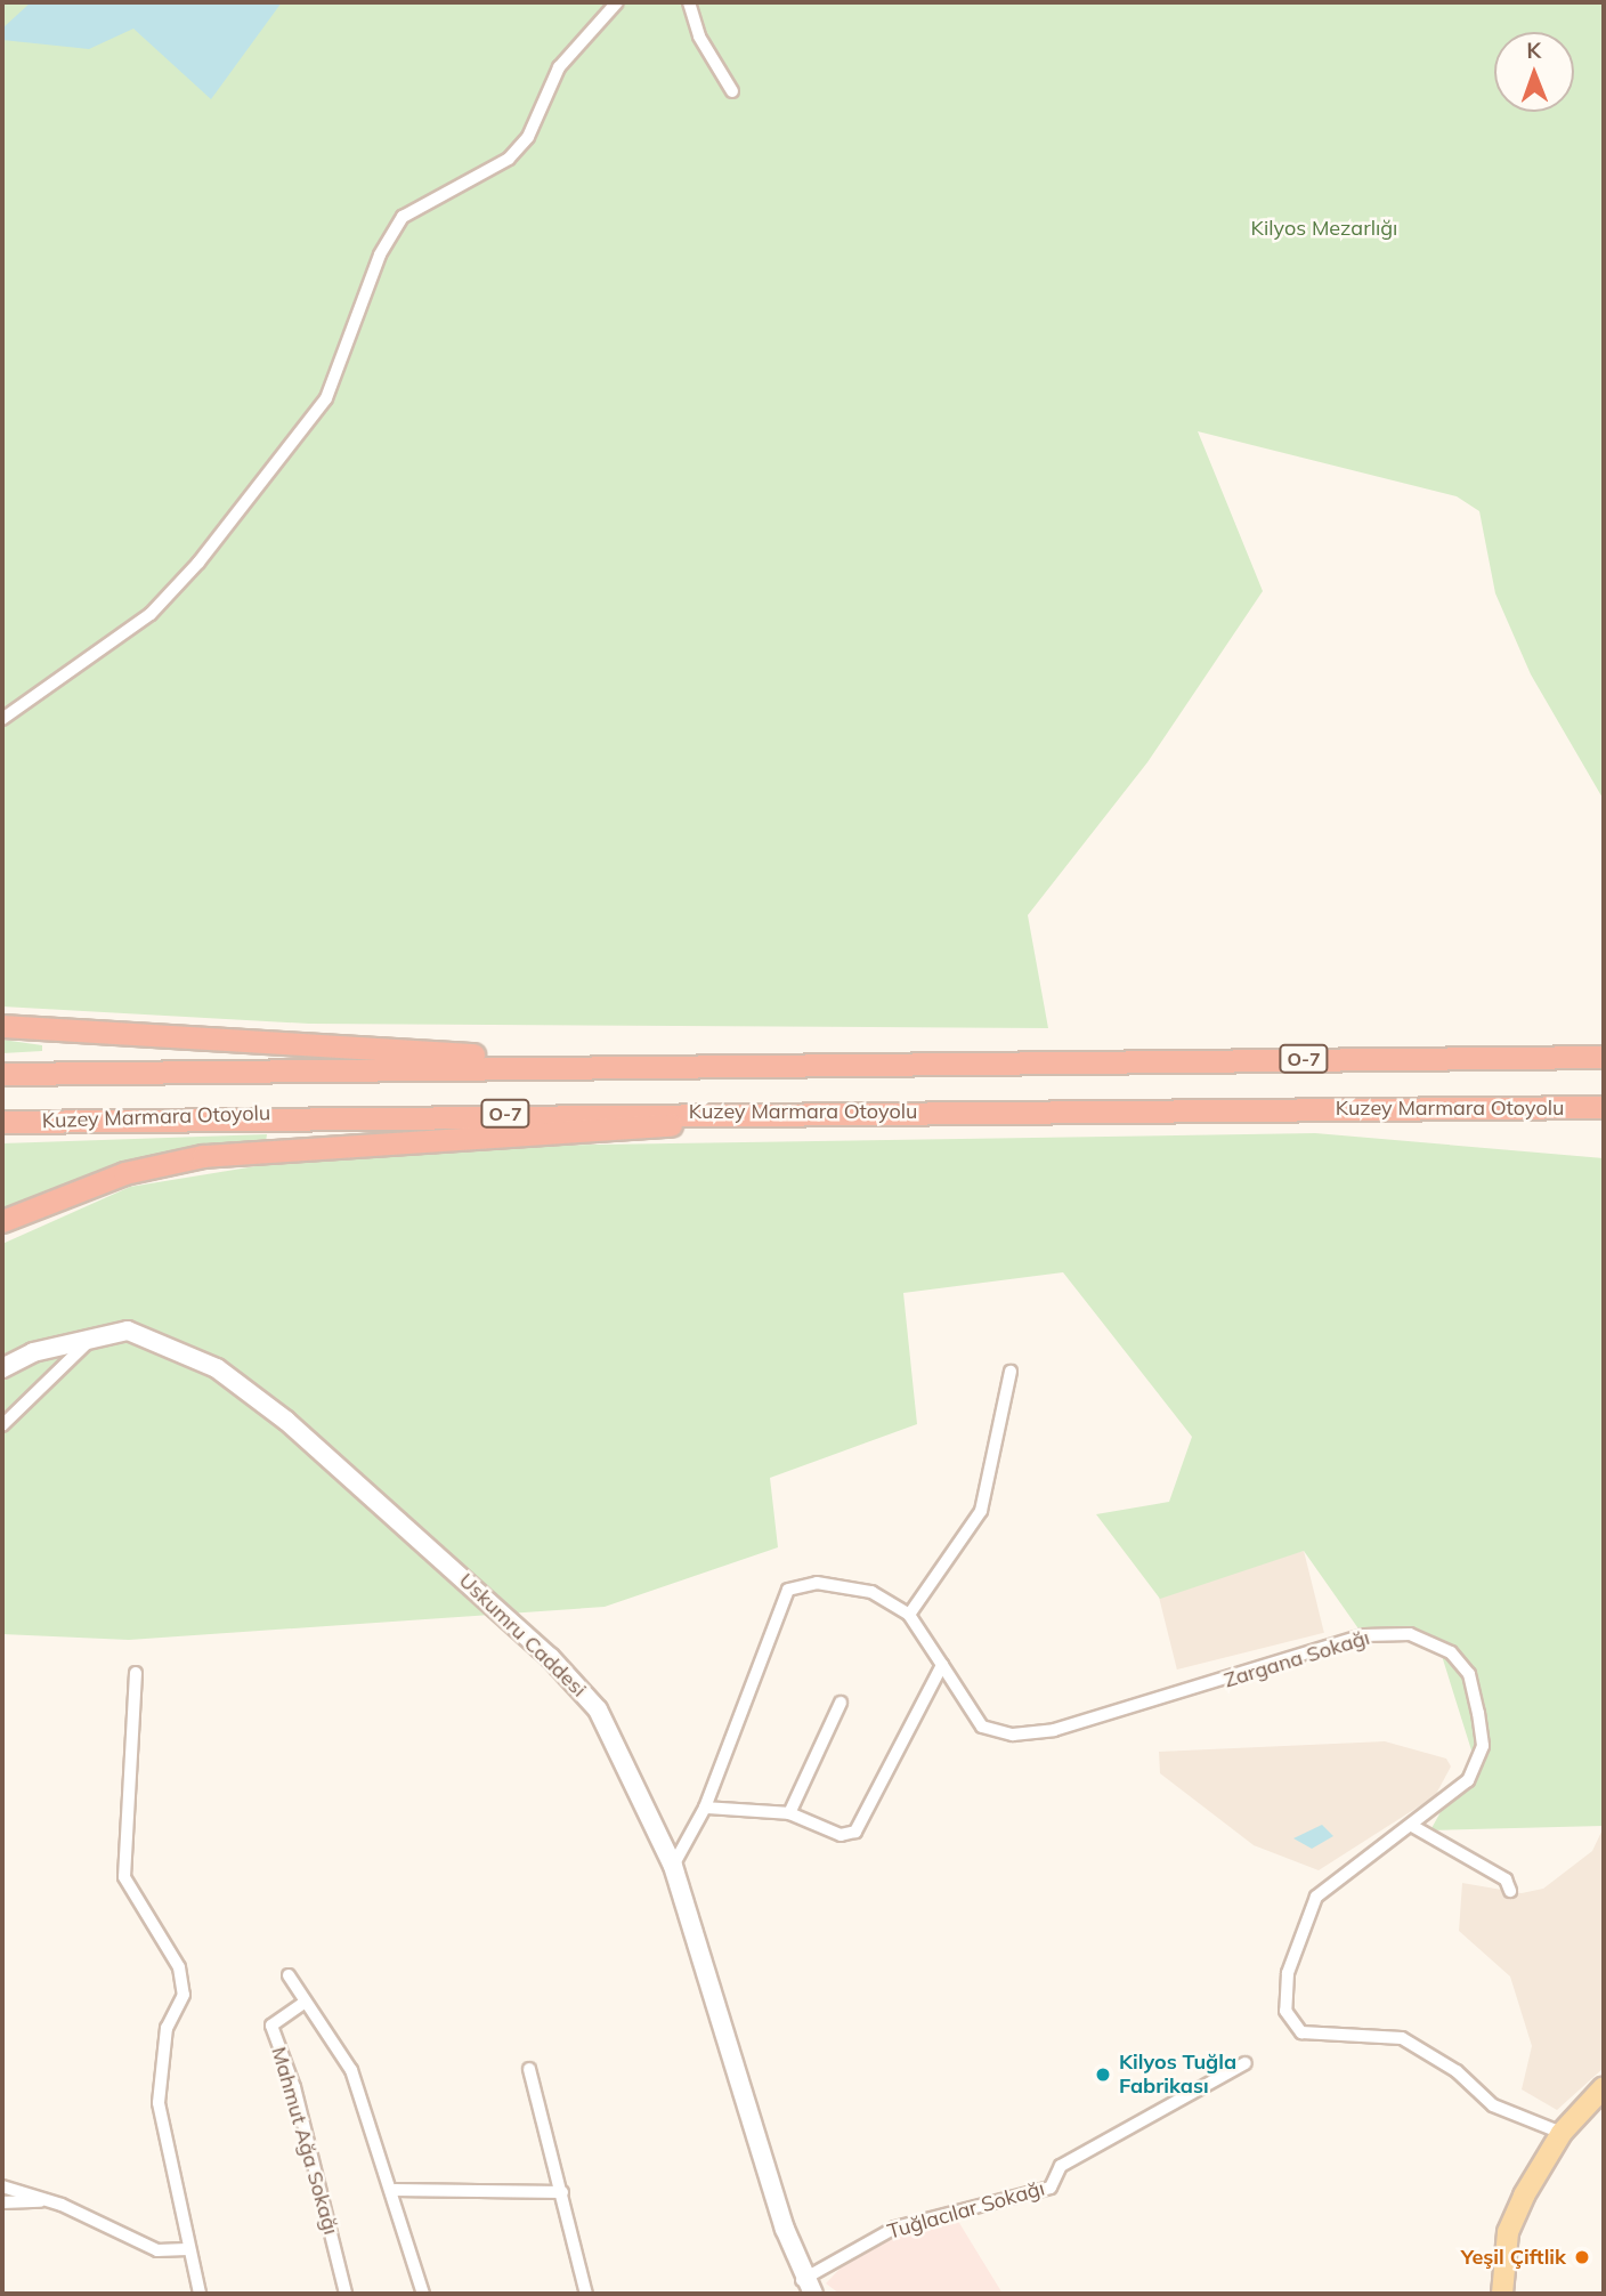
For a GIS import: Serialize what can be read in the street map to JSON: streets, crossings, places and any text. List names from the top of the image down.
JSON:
{
  "streets": {
    "highway": ["O-7", "Kuzey Marmara Otoyolu"],
    "main road": ["Uskumru Caddesi"],
    "street": ["Zargana Sokağı", "Mahmut Ağa Sokağı", "Tuğlacılar Sokağı"]
  },
  "crossings": [
    ["Uskumru Caddesi", "Tuğlacılar Sokağı"]
  ],
  "parks": ["Kilyos Mezarlığı"],
  "places": ["Kilyos Tuğla Fabrikası", "Yeşil Çiftlik"],
  "north": "top"
}
